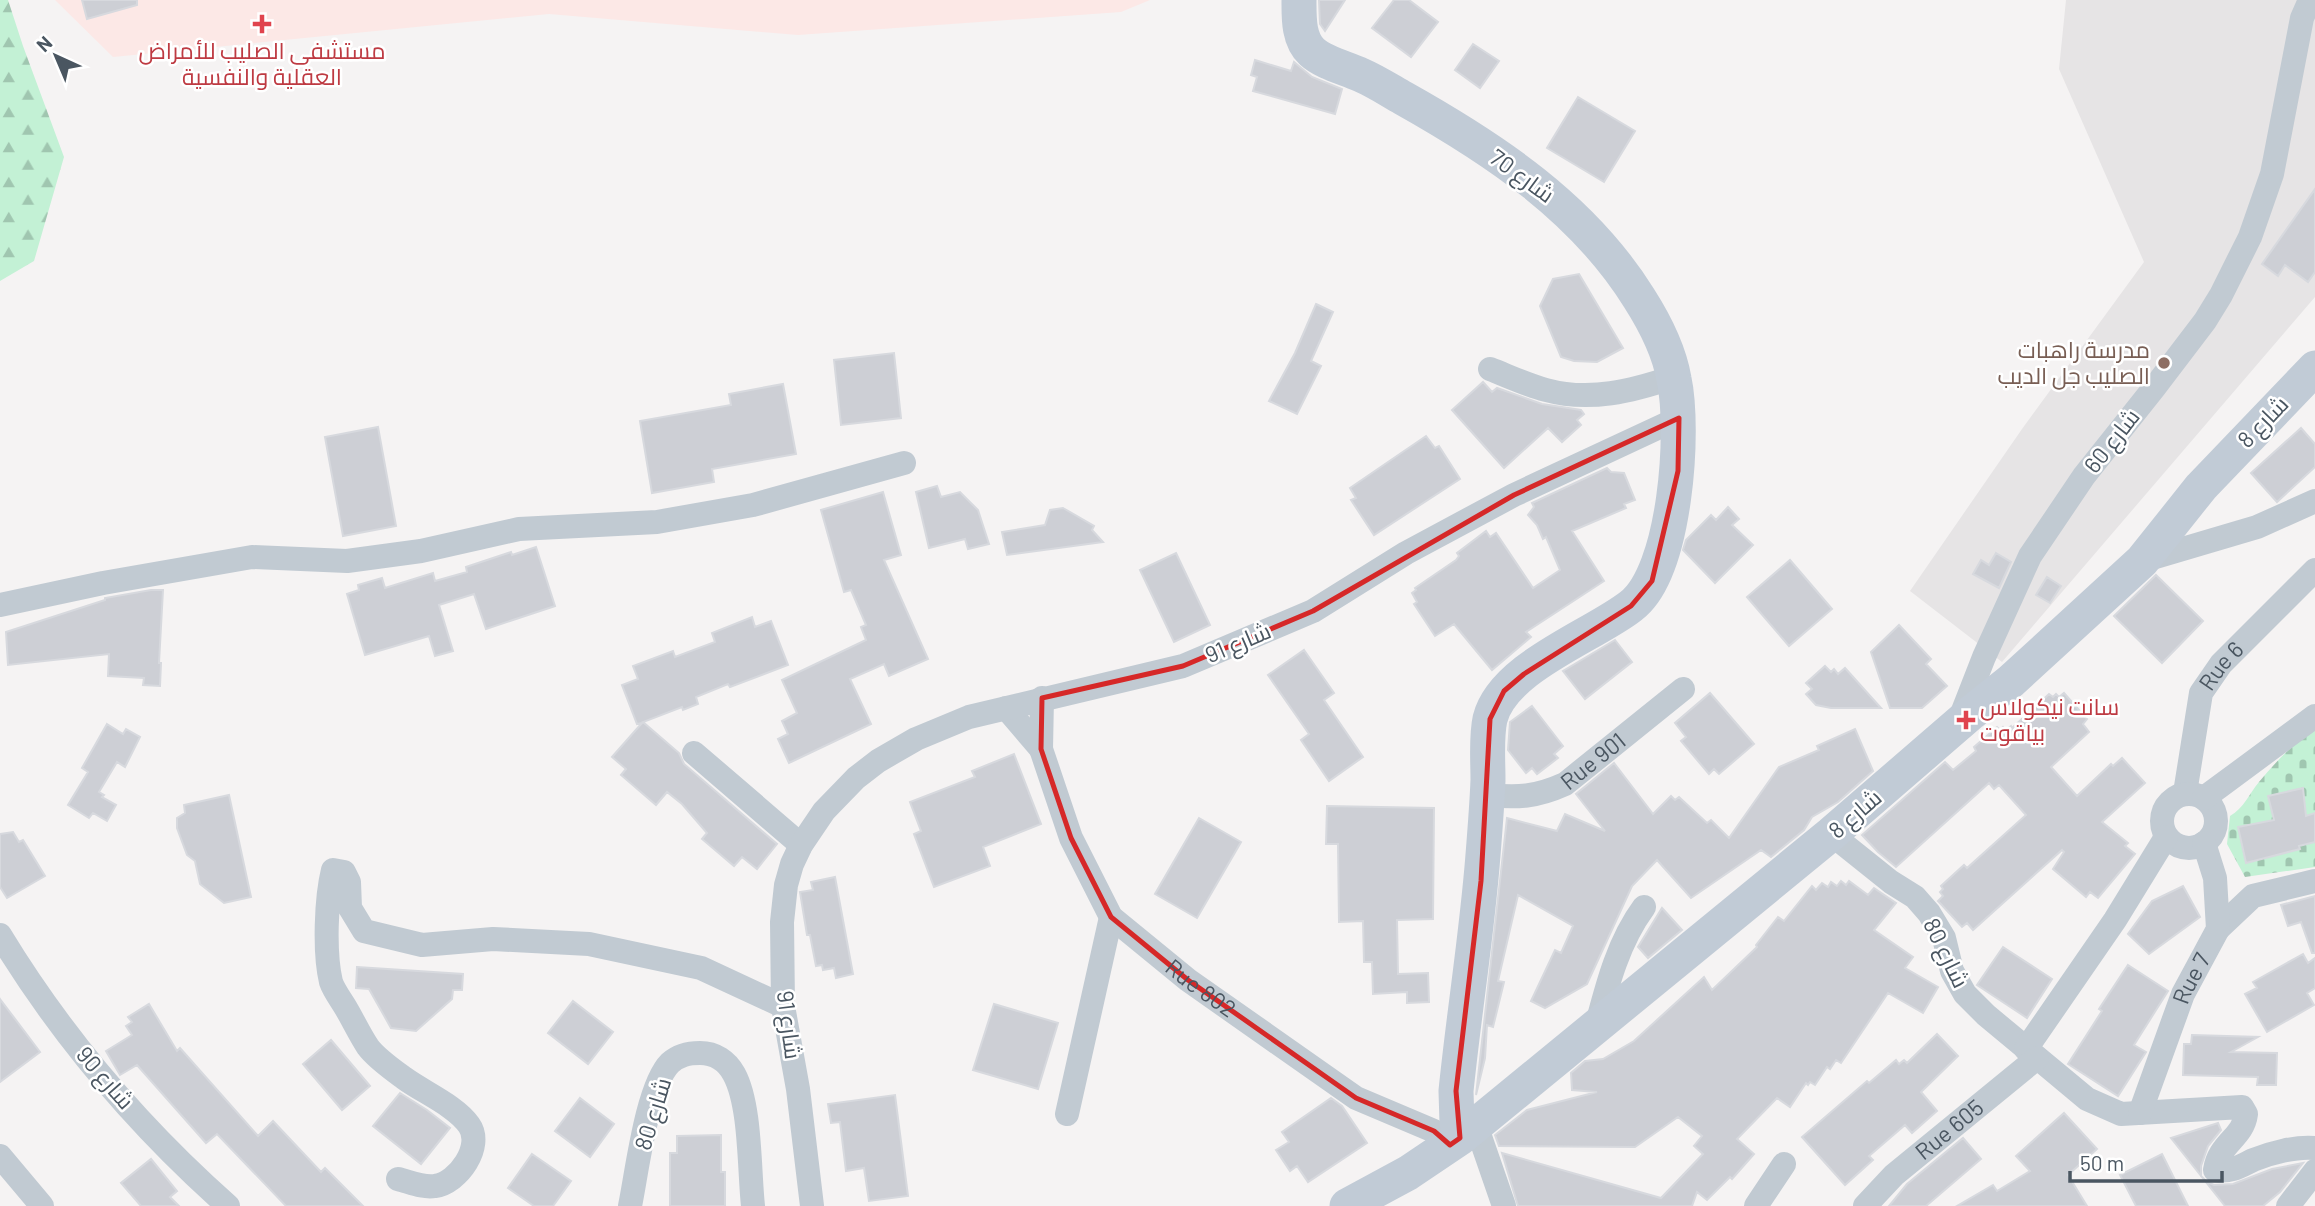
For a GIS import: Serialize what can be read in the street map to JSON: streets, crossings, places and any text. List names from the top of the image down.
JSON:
{
  "streets": {
    "street": [
      "شارع 70",
      "شارع 8",
      "شارع 60",
      "شارع 91",
      "Rue 6",
      "Rue 901",
      "شارع 80",
      "Rue 7",
      "Rue 802",
      "شارع 90",
      "Rue 605"
    ]
  },
  "crossings": [
    ["شارع 70", "شارع 8"],
    ["شارع 70", "شارع 91"],
    ["شارع 70", "Rue 901"],
    ["شارع 70", "Rue 802"],
    ["شارع 8", "شارع 60"],
    ["شارع 8", "شارع 80"],
    ["شارع 8", "Rue 802"],
    ["شارع 91", "Rue 802"],
    ["Rue 6", "Rue 7"],
    ["Rue 6", "Rue 605"],
    ["شارع 80", "Rue 7"],
    ["شارع 80", "Rue 605"],
    ["Rue 7", "Rue 605"]
  ],
  "places": {
    "health": ["مستشفى الصليب للأمراض العقلية والنفسية", "سانت نيكولاس بياقوت"],
    "other": ["مدرسة راهبات الصليب جل الديب"]
  },
  "scale_bar": "50 m",
  "north": "top left"
}
